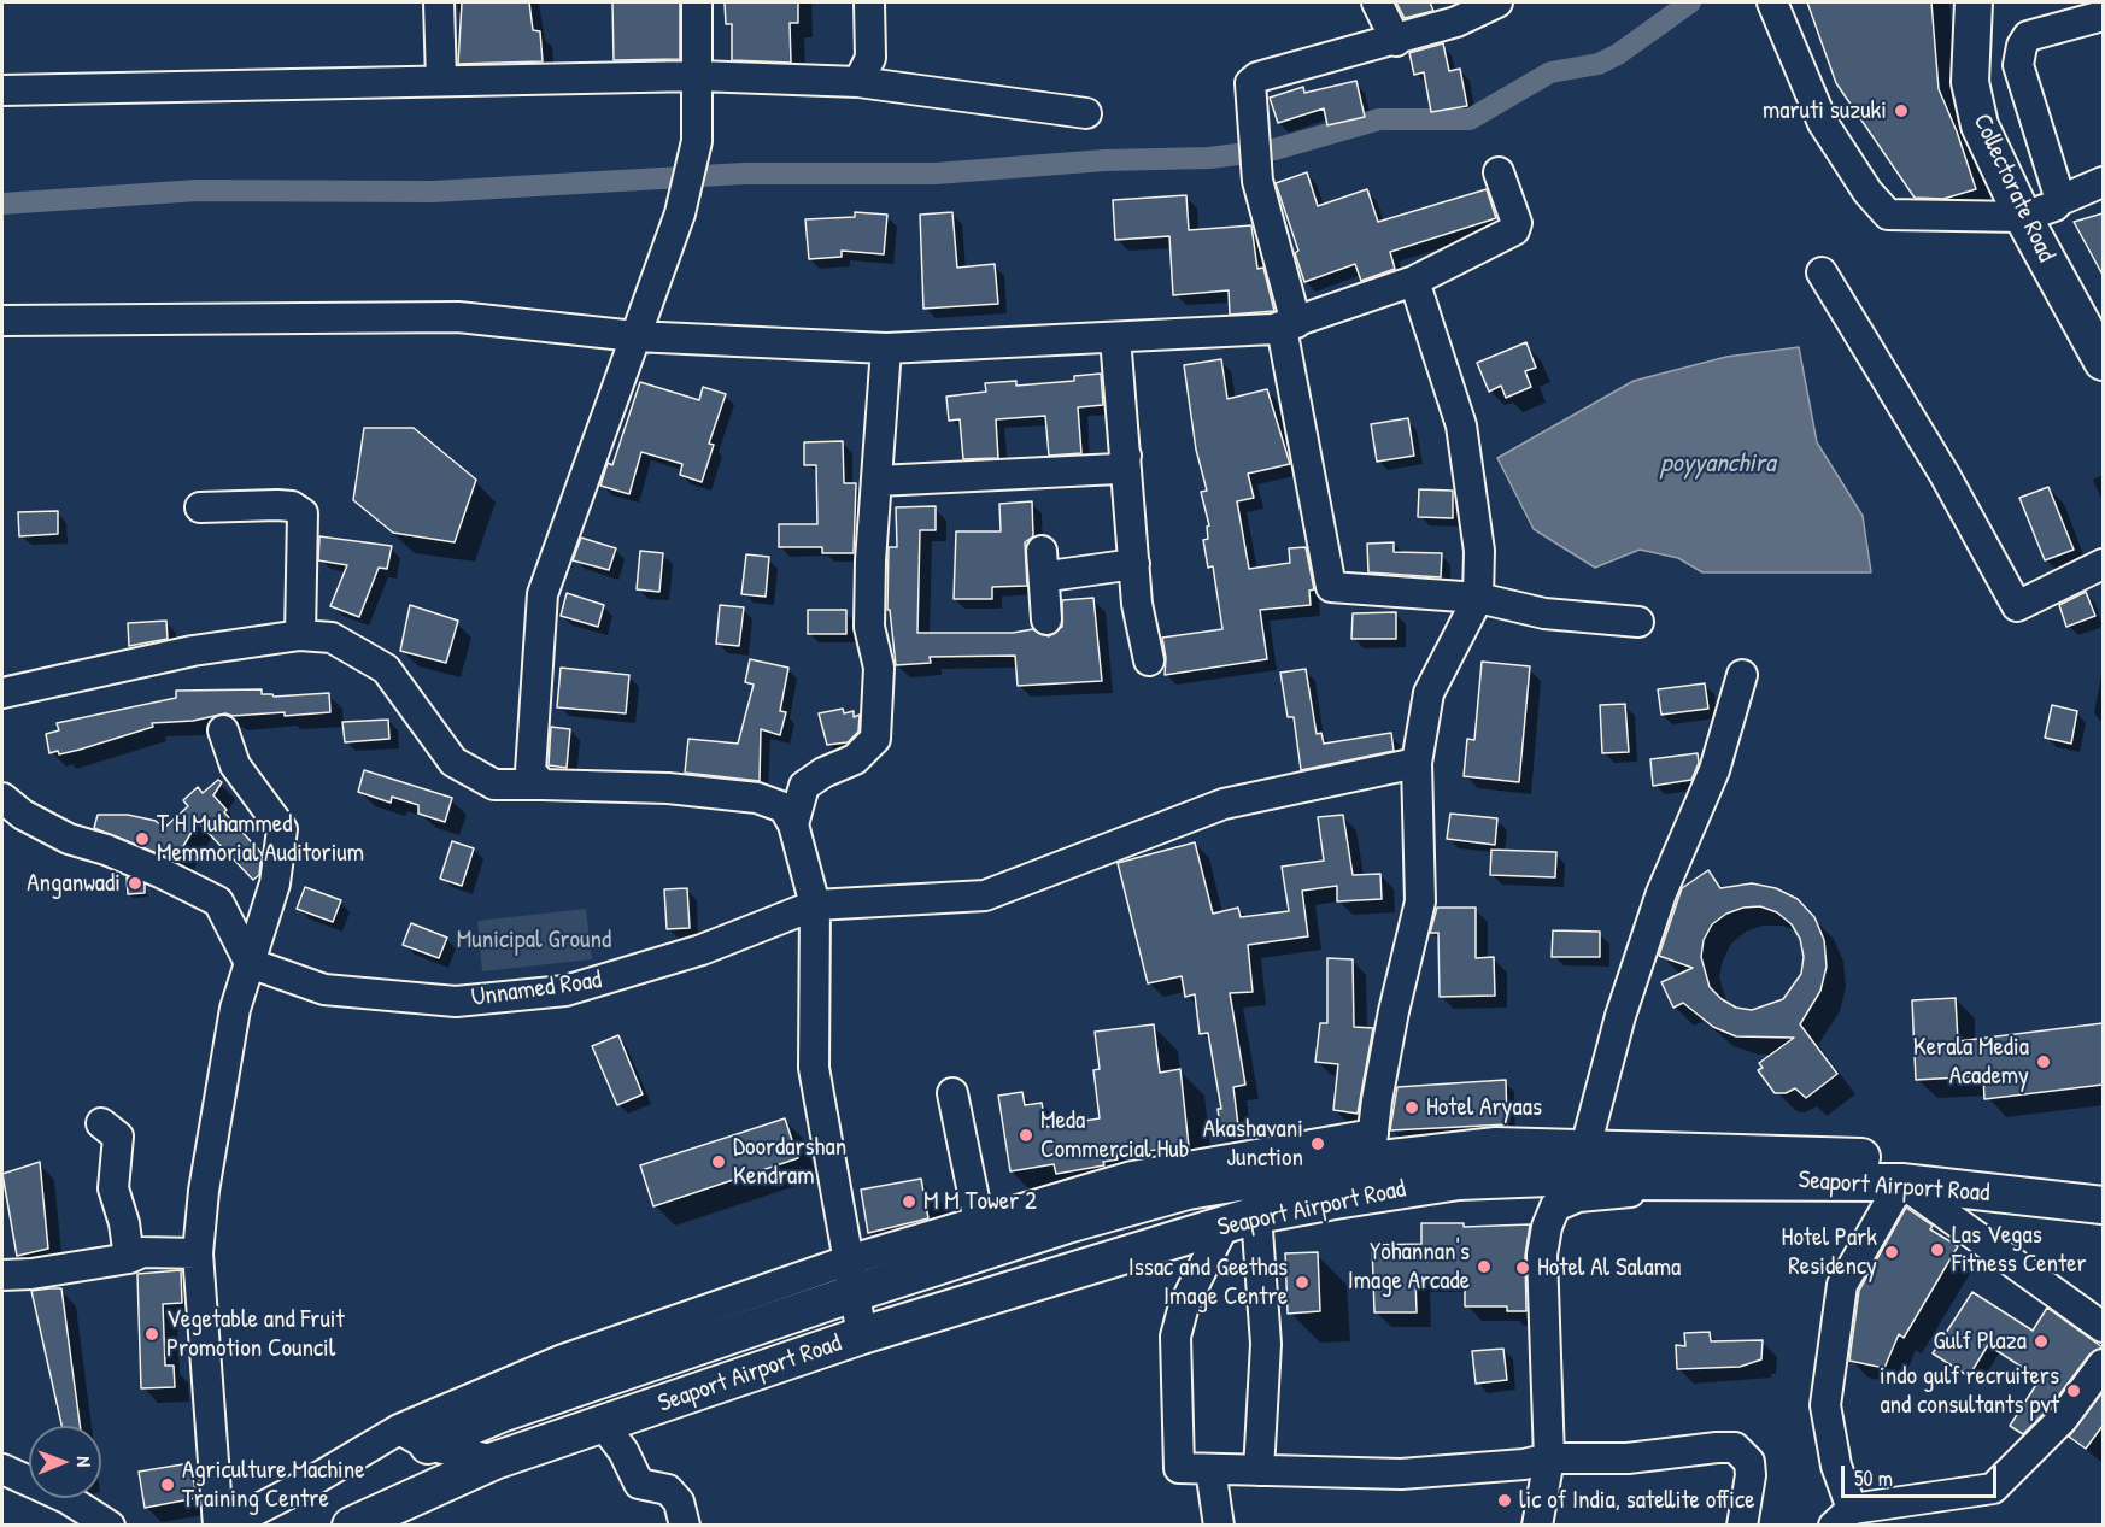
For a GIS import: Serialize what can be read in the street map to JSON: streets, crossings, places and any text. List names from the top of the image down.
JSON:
{
  "streets": {
    "main road": ["Collectorate Road", "Seaport Airport Road"],
    "street": ["Unnamed Road"]
  },
  "water": ["poyyanchira"],
  "parks": ["Municipal Ground"],
  "places": [
    "maruti suzuki",
    "T H Muhammed Memmorial Auditorium",
    "Anganwadi",
    "Kerala Media Academy",
    "Hotel Aryaas",
    "Meda Commercial Hub",
    "Akashavani Junction",
    "Doordarshan Kendram",
    "M M Tower 2",
    "Las Vegas Fitness Center",
    "Hotel Park Residency",
    "Yohannan's Image Arcade",
    "Hotel Al Salama",
    "Issac and Geethas Image Centre",
    "Vegetable and Fruit Promotion Council",
    "Gulf Plaza",
    "indo gulf recruiters and consultants pvt",
    "Agriculture Machine Training Centre",
    "lic of India, satellite office"
  ],
  "scale_bar": "50 m",
  "north": "right"
}
